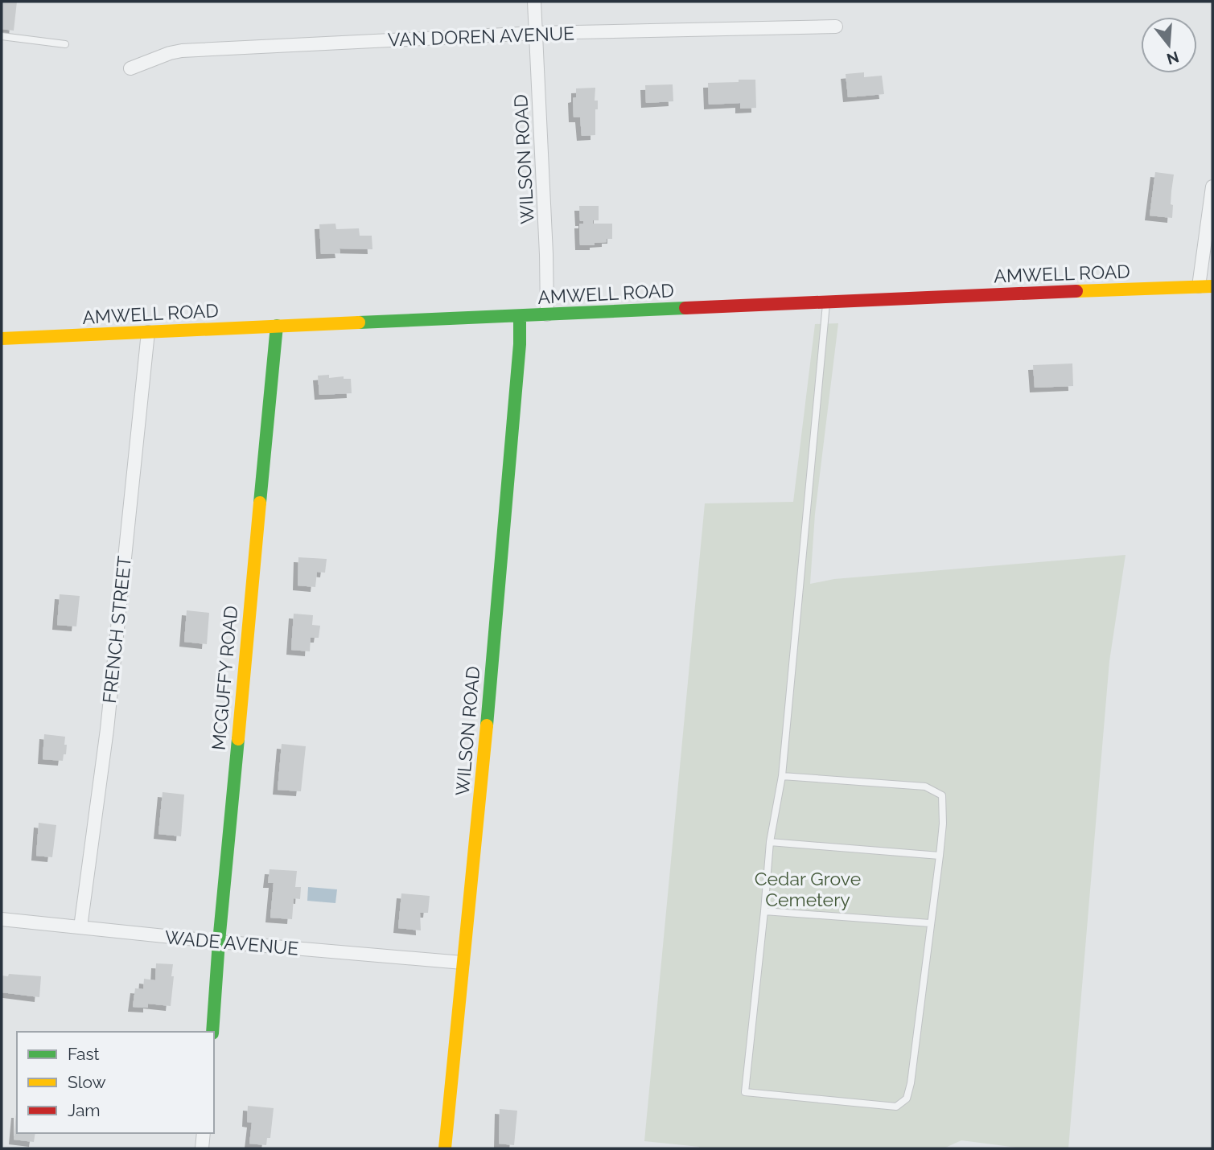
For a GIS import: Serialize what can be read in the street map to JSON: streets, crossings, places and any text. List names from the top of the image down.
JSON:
{
  "streets": {
    "street": [
      "VAN DOREN AVENUE",
      "WILSON ROAD",
      "AMWELL ROAD",
      "FRENCH STREET",
      "MCGUFFY ROAD",
      "WADE AVENUE"
    ]
  },
  "crossings": [
    ["VAN DOREN AVENUE", "WILSON ROAD"],
    ["WILSON ROAD", "AMWELL ROAD"],
    ["WILSON ROAD", "WADE AVENUE"],
    ["AMWELL ROAD", "FRENCH STREET"],
    ["AMWELL ROAD", "MCGUFFY ROAD"],
    ["FRENCH STREET", "WADE AVENUE"],
    ["MCGUFFY ROAD", "WADE AVENUE"]
  ],
  "parks": ["Cedar Grove Cemetery"],
  "legend": ["Fast", "Slow", "Jam"],
  "north": "bottom"
}
